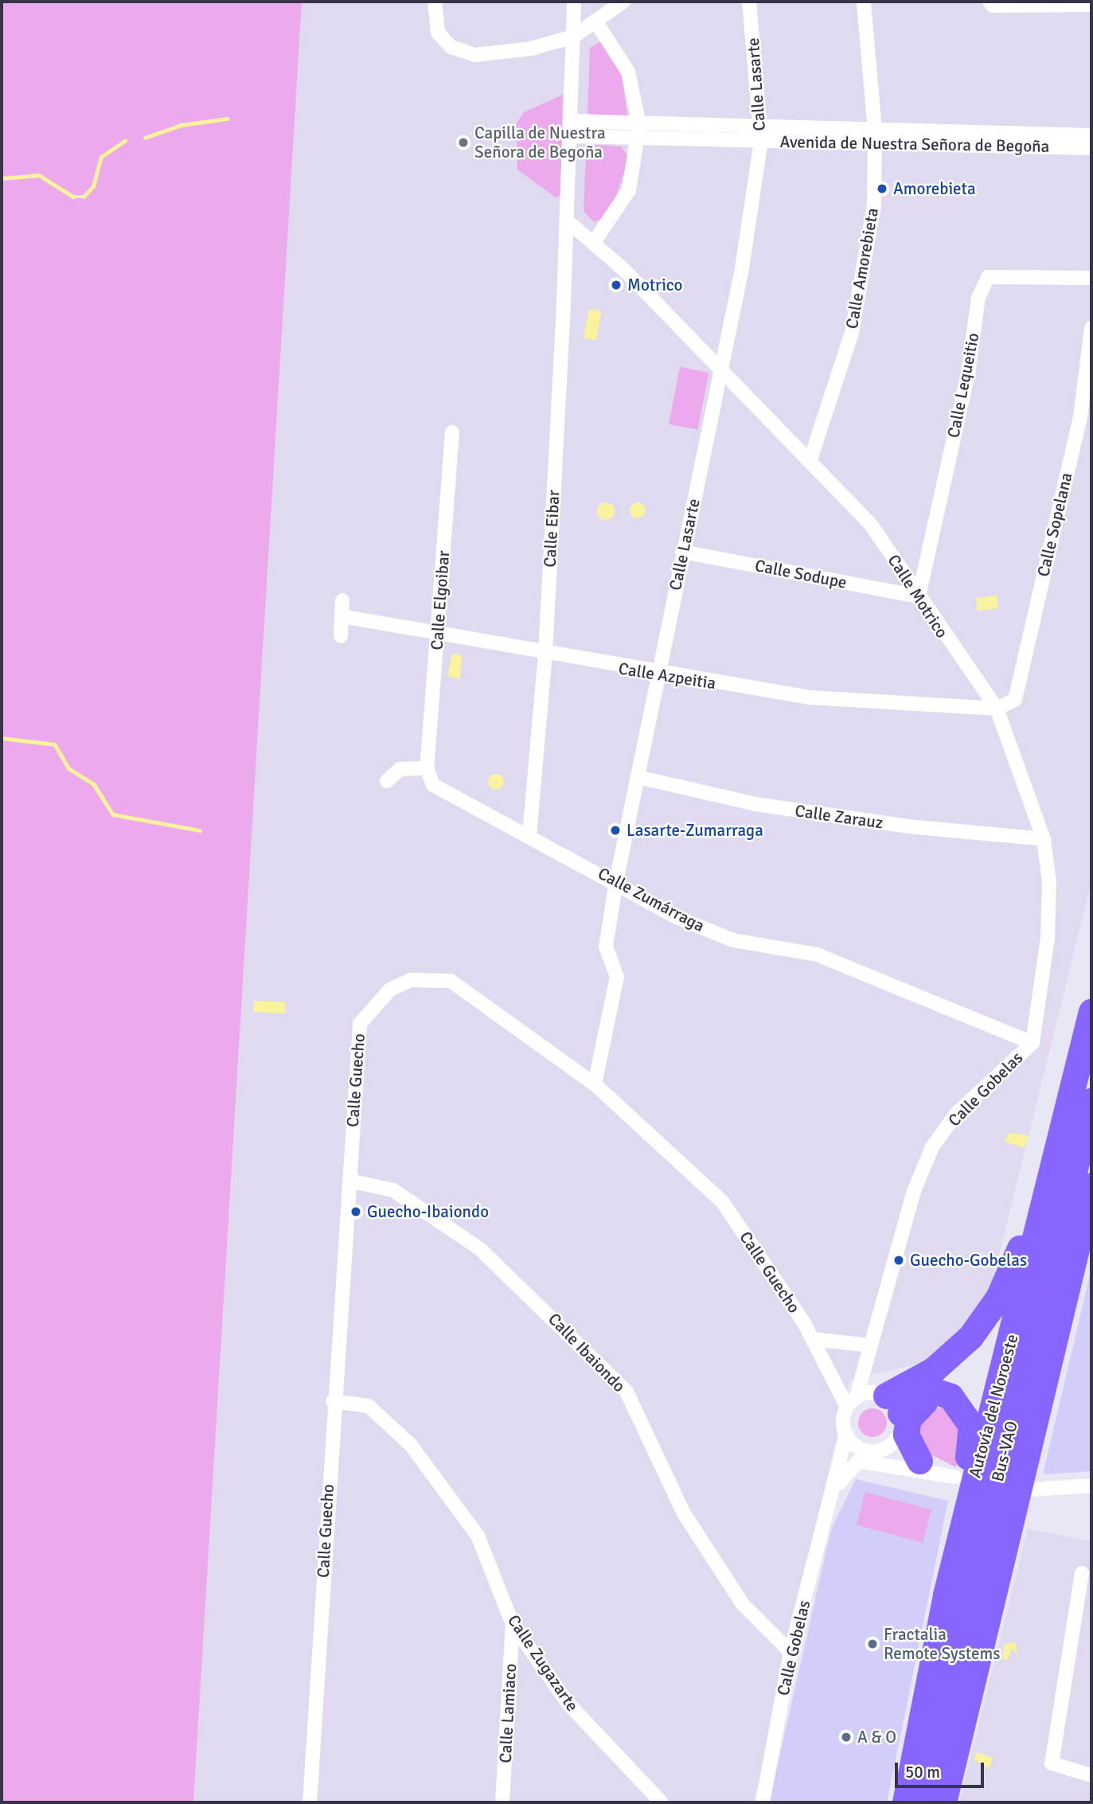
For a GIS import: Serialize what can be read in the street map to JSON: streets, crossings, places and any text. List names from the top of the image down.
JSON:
{
  "streets": {
    "highway": ["Autovía del Noroeste", "Bus-VAO"],
    "street": [
      "Calle Lasarte",
      "Avenida de Nuestra Señora de Begoña",
      "Calle Amorebieta",
      "Calle Lequeitio",
      "Calle Sopelana",
      "Calle Eibar",
      "Calle Sodupe",
      "Calle Motrico",
      "Calle Elgoibar",
      "Calle Azpeitia",
      "Calle Zarauz",
      "Calle Zumárraga",
      "Calle Guecho",
      "Calle Gobelas",
      "Calle Ibaiondo",
      "Calle Zugazarte",
      "Calle Lamiaco"
    ]
  },
  "crossings": [
    ["Calle Lasarte", "Avenida de Nuestra Señora de Begoña"],
    ["Calle Lasarte", "Calle Sodupe"],
    ["Calle Lasarte", "Calle Motrico"],
    ["Calle Lasarte", "Calle Azpeitia"],
    ["Calle Lasarte", "Calle Zarauz"],
    ["Calle Lasarte", "Calle Zumárraga"],
    ["Calle Lasarte", "Calle Guecho"],
    ["Avenida de Nuestra Señora de Begoña", "Calle Amorebieta"],
    ["Avenida de Nuestra Señora de Begoña", "Calle Eibar"],
    ["Calle Amorebieta", "Calle Motrico"],
    ["Calle Lequeitio", "Calle Sodupe"],
    ["Calle Lequeitio", "Calle Motrico"],
    ["Calle Sopelana", "Calle Motrico"],
    ["Calle Sopelana", "Calle Azpeitia"],
    ["Calle Eibar", "Calle Motrico"],
    ["Calle Eibar", "Calle Azpeitia"],
    ["Calle Eibar", "Calle Zumárraga"],
    ["Calle Sodupe", "Calle Motrico"],
    ["Calle Motrico", "Calle Azpeitia"],
    ["Calle Motrico", "Calle Zarauz"],
    ["Calle Motrico", "Calle Zumárraga"],
    ["Calle Motrico", "Calle Gobelas"],
    ["Calle Elgoibar", "Calle Azpeitia"],
    ["Calle Elgoibar", "Calle Zumárraga"],
    ["Calle Zumárraga", "Calle Gobelas"],
    ["Calle Guecho", "Calle Gobelas"],
    ["Calle Guecho", "Calle Ibaiondo"],
    ["Calle Guecho", "Calle Zugazarte"],
    ["Calle Gobelas", "Calle Ibaiondo"],
    ["Calle Zugazarte", "Calle Lamiaco"]
  ],
  "places": [
    "Capilla de Nuestra Señora de Begoña",
    "Amorebieta",
    "Motrico",
    "Lasarte-Zumarraga",
    "Guecho-Ibaiondo",
    "Guecho-Gobelas",
    "Fractalia Remote Systems",
    "A & O"
  ],
  "scale_bar": "50 m"
}
